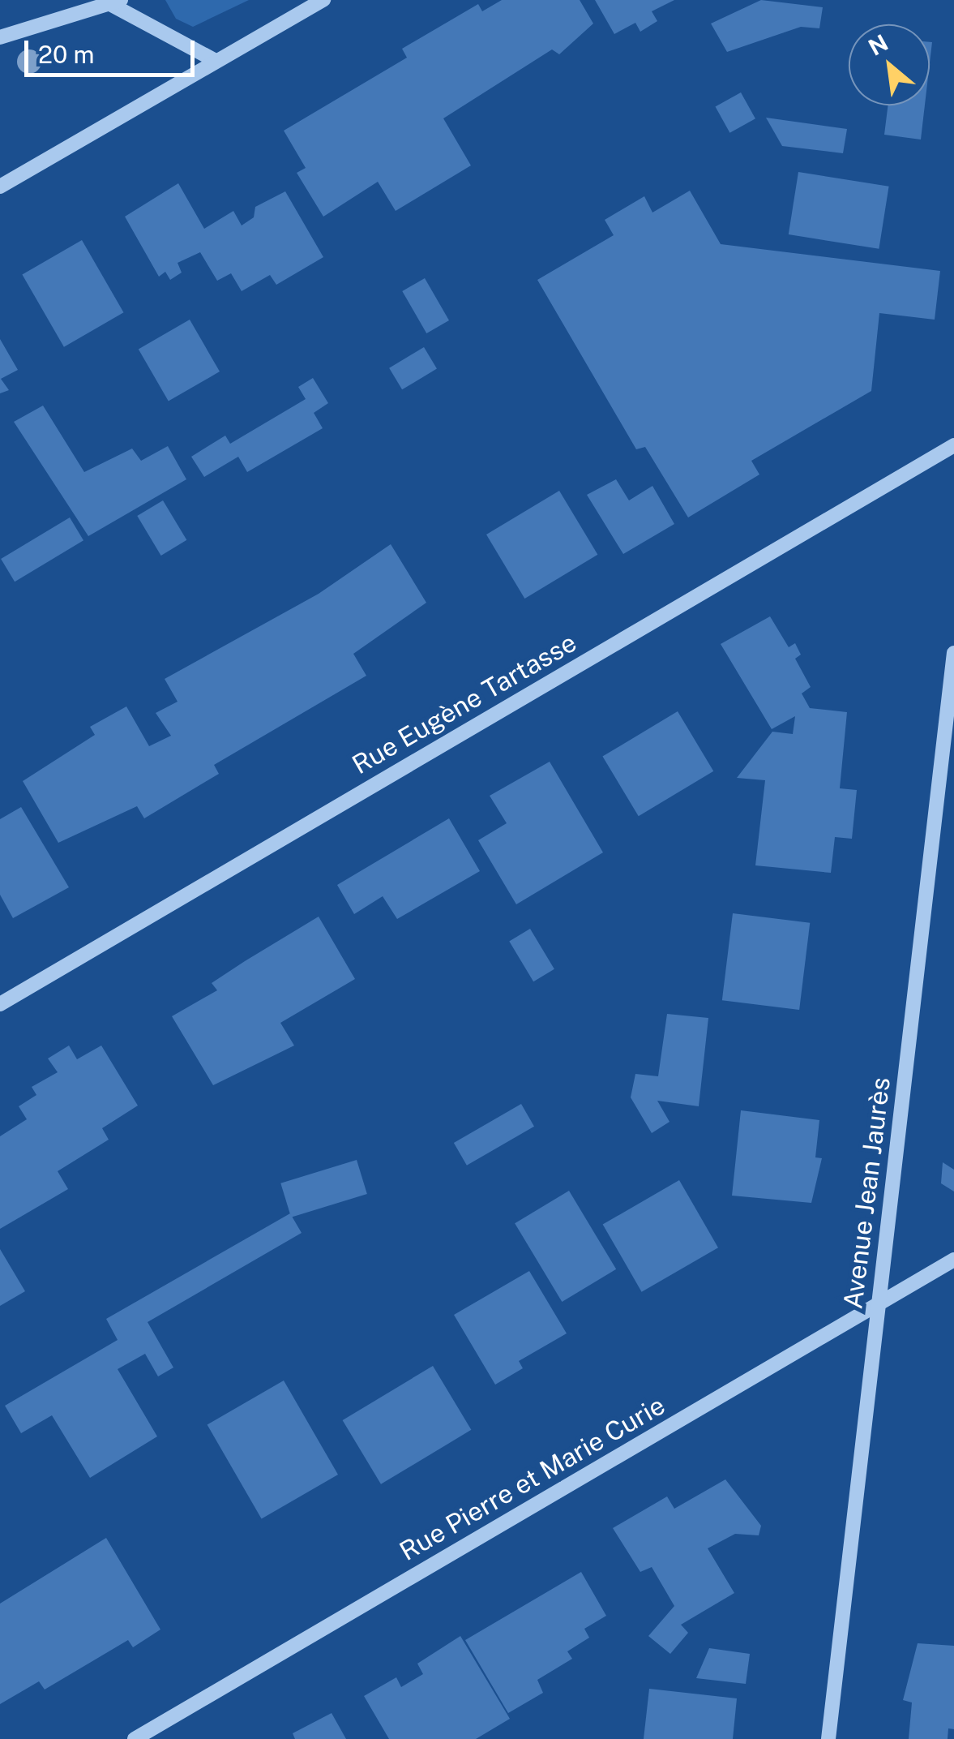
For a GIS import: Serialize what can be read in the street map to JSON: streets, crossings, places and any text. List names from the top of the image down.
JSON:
{
  "streets": {
    "street": ["Rue Eugène Tartasse", "Avenue Jean Jaurès", "Rue Pierre et Marie Curie"]
  },
  "crossings": [
    ["Avenue Jean Jaurès", "Rue Pierre et Marie Curie"]
  ],
  "scale_bar": "20 m",
  "north": "top left"
}
